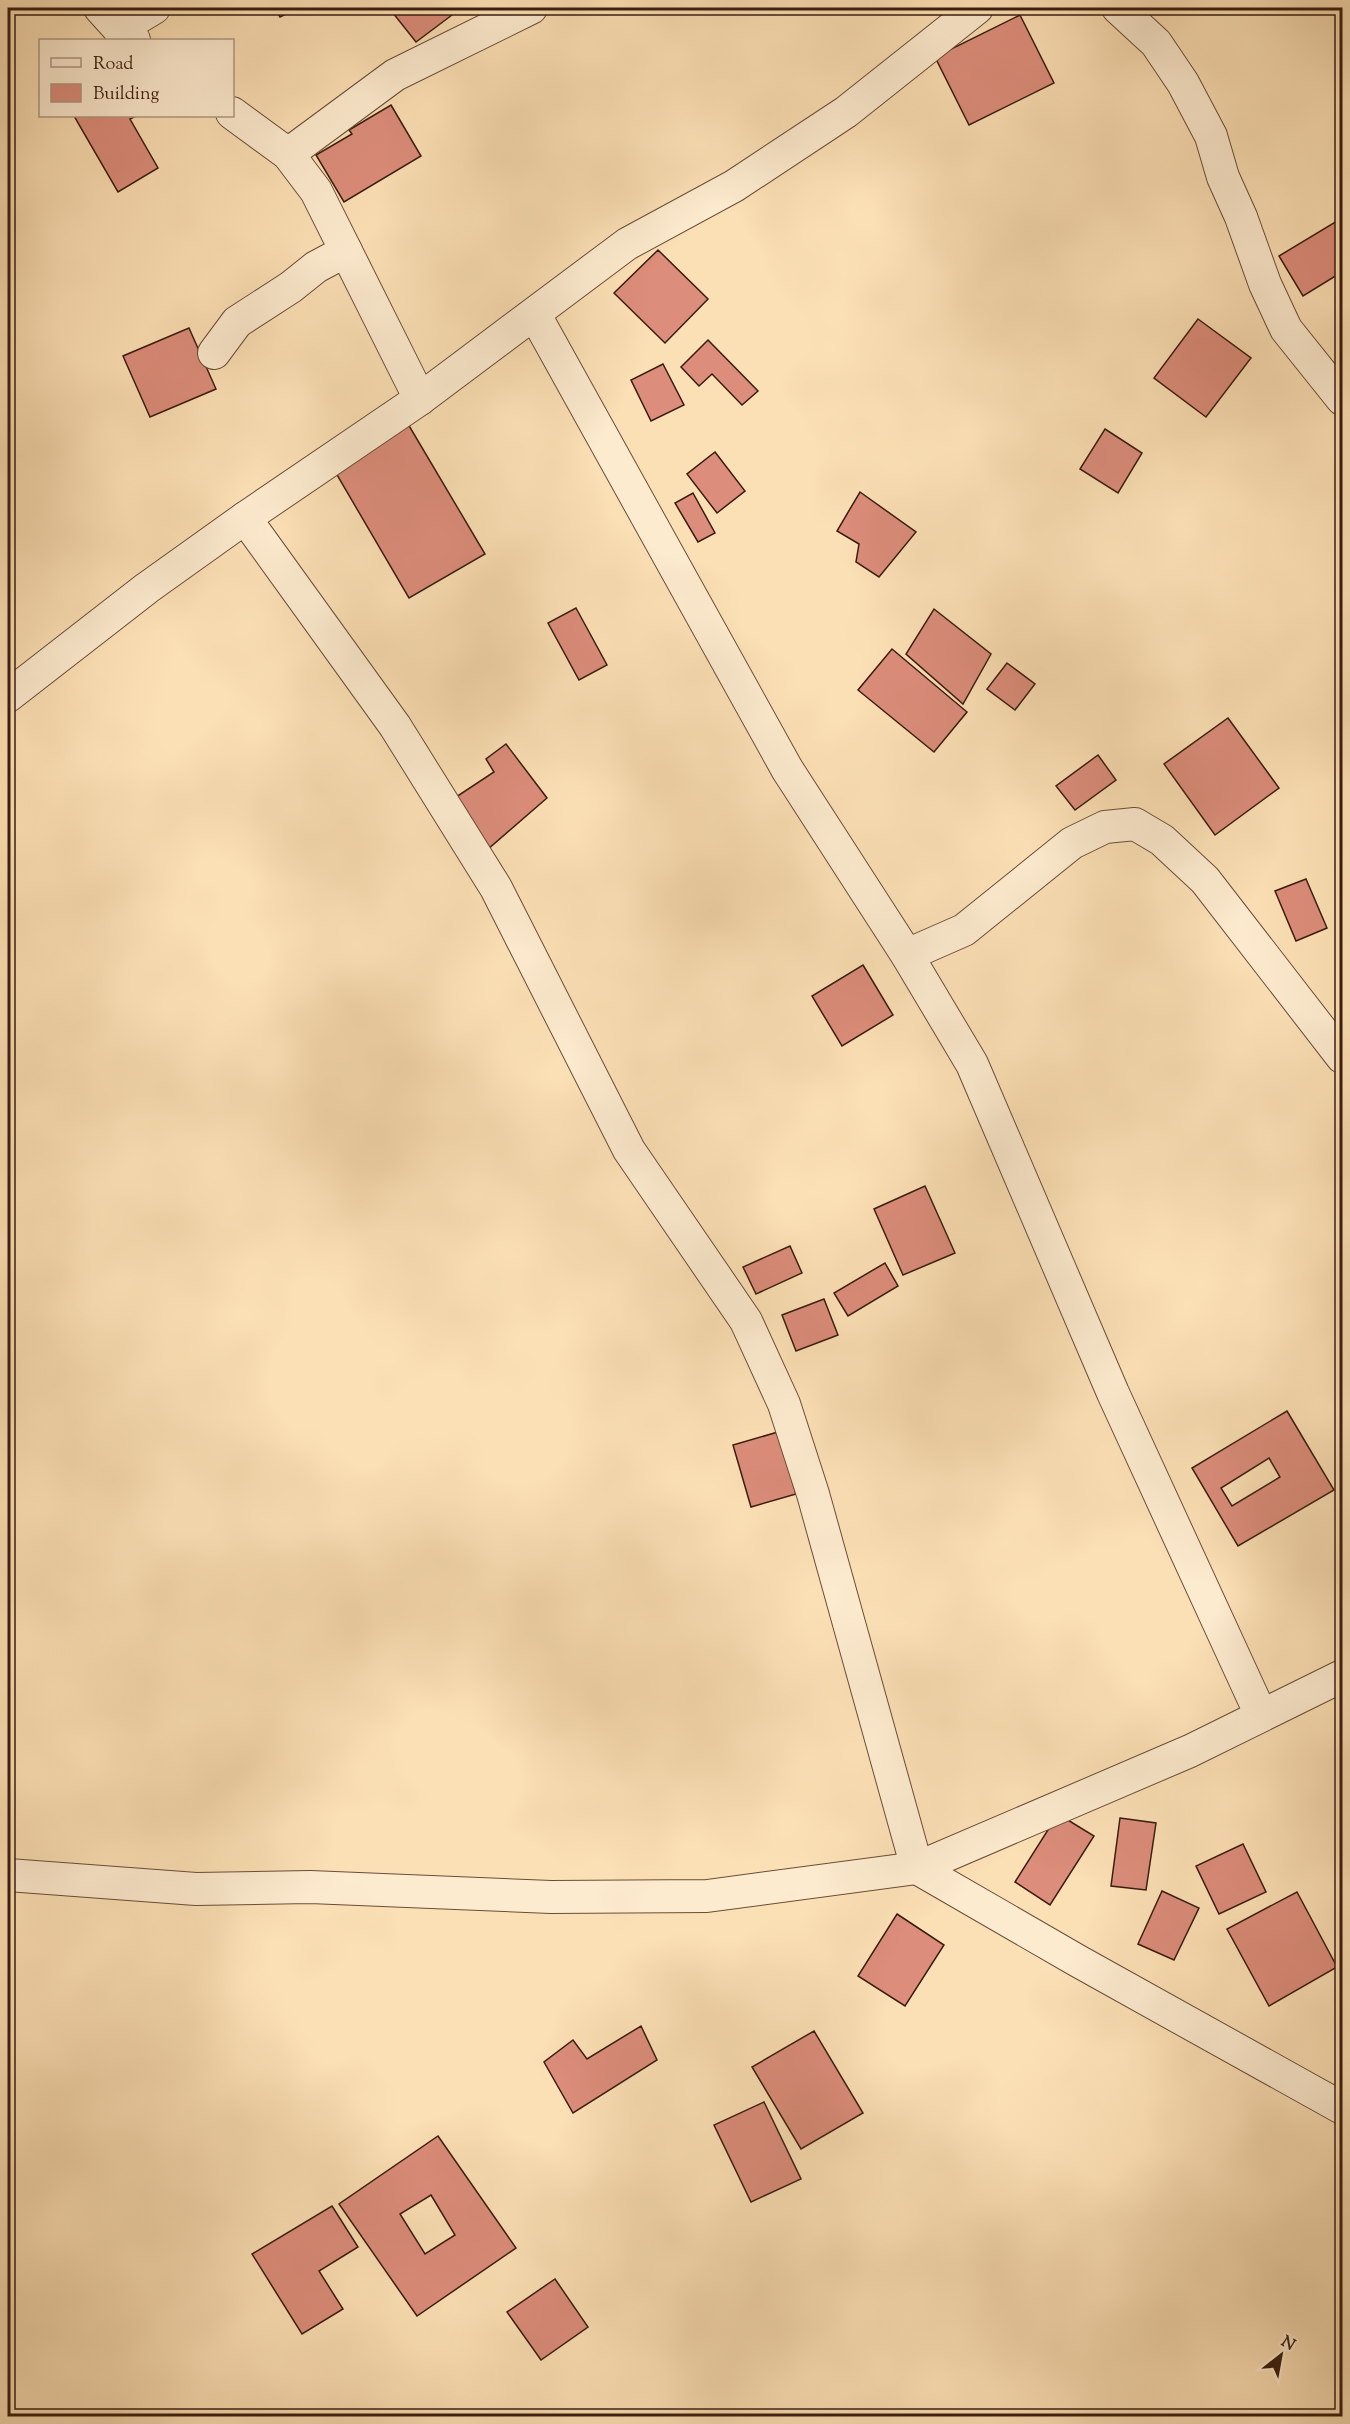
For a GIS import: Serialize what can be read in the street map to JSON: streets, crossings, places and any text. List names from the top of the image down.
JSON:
{
  "legend": ["Road", "Building"],
  "north": "top right"
}
